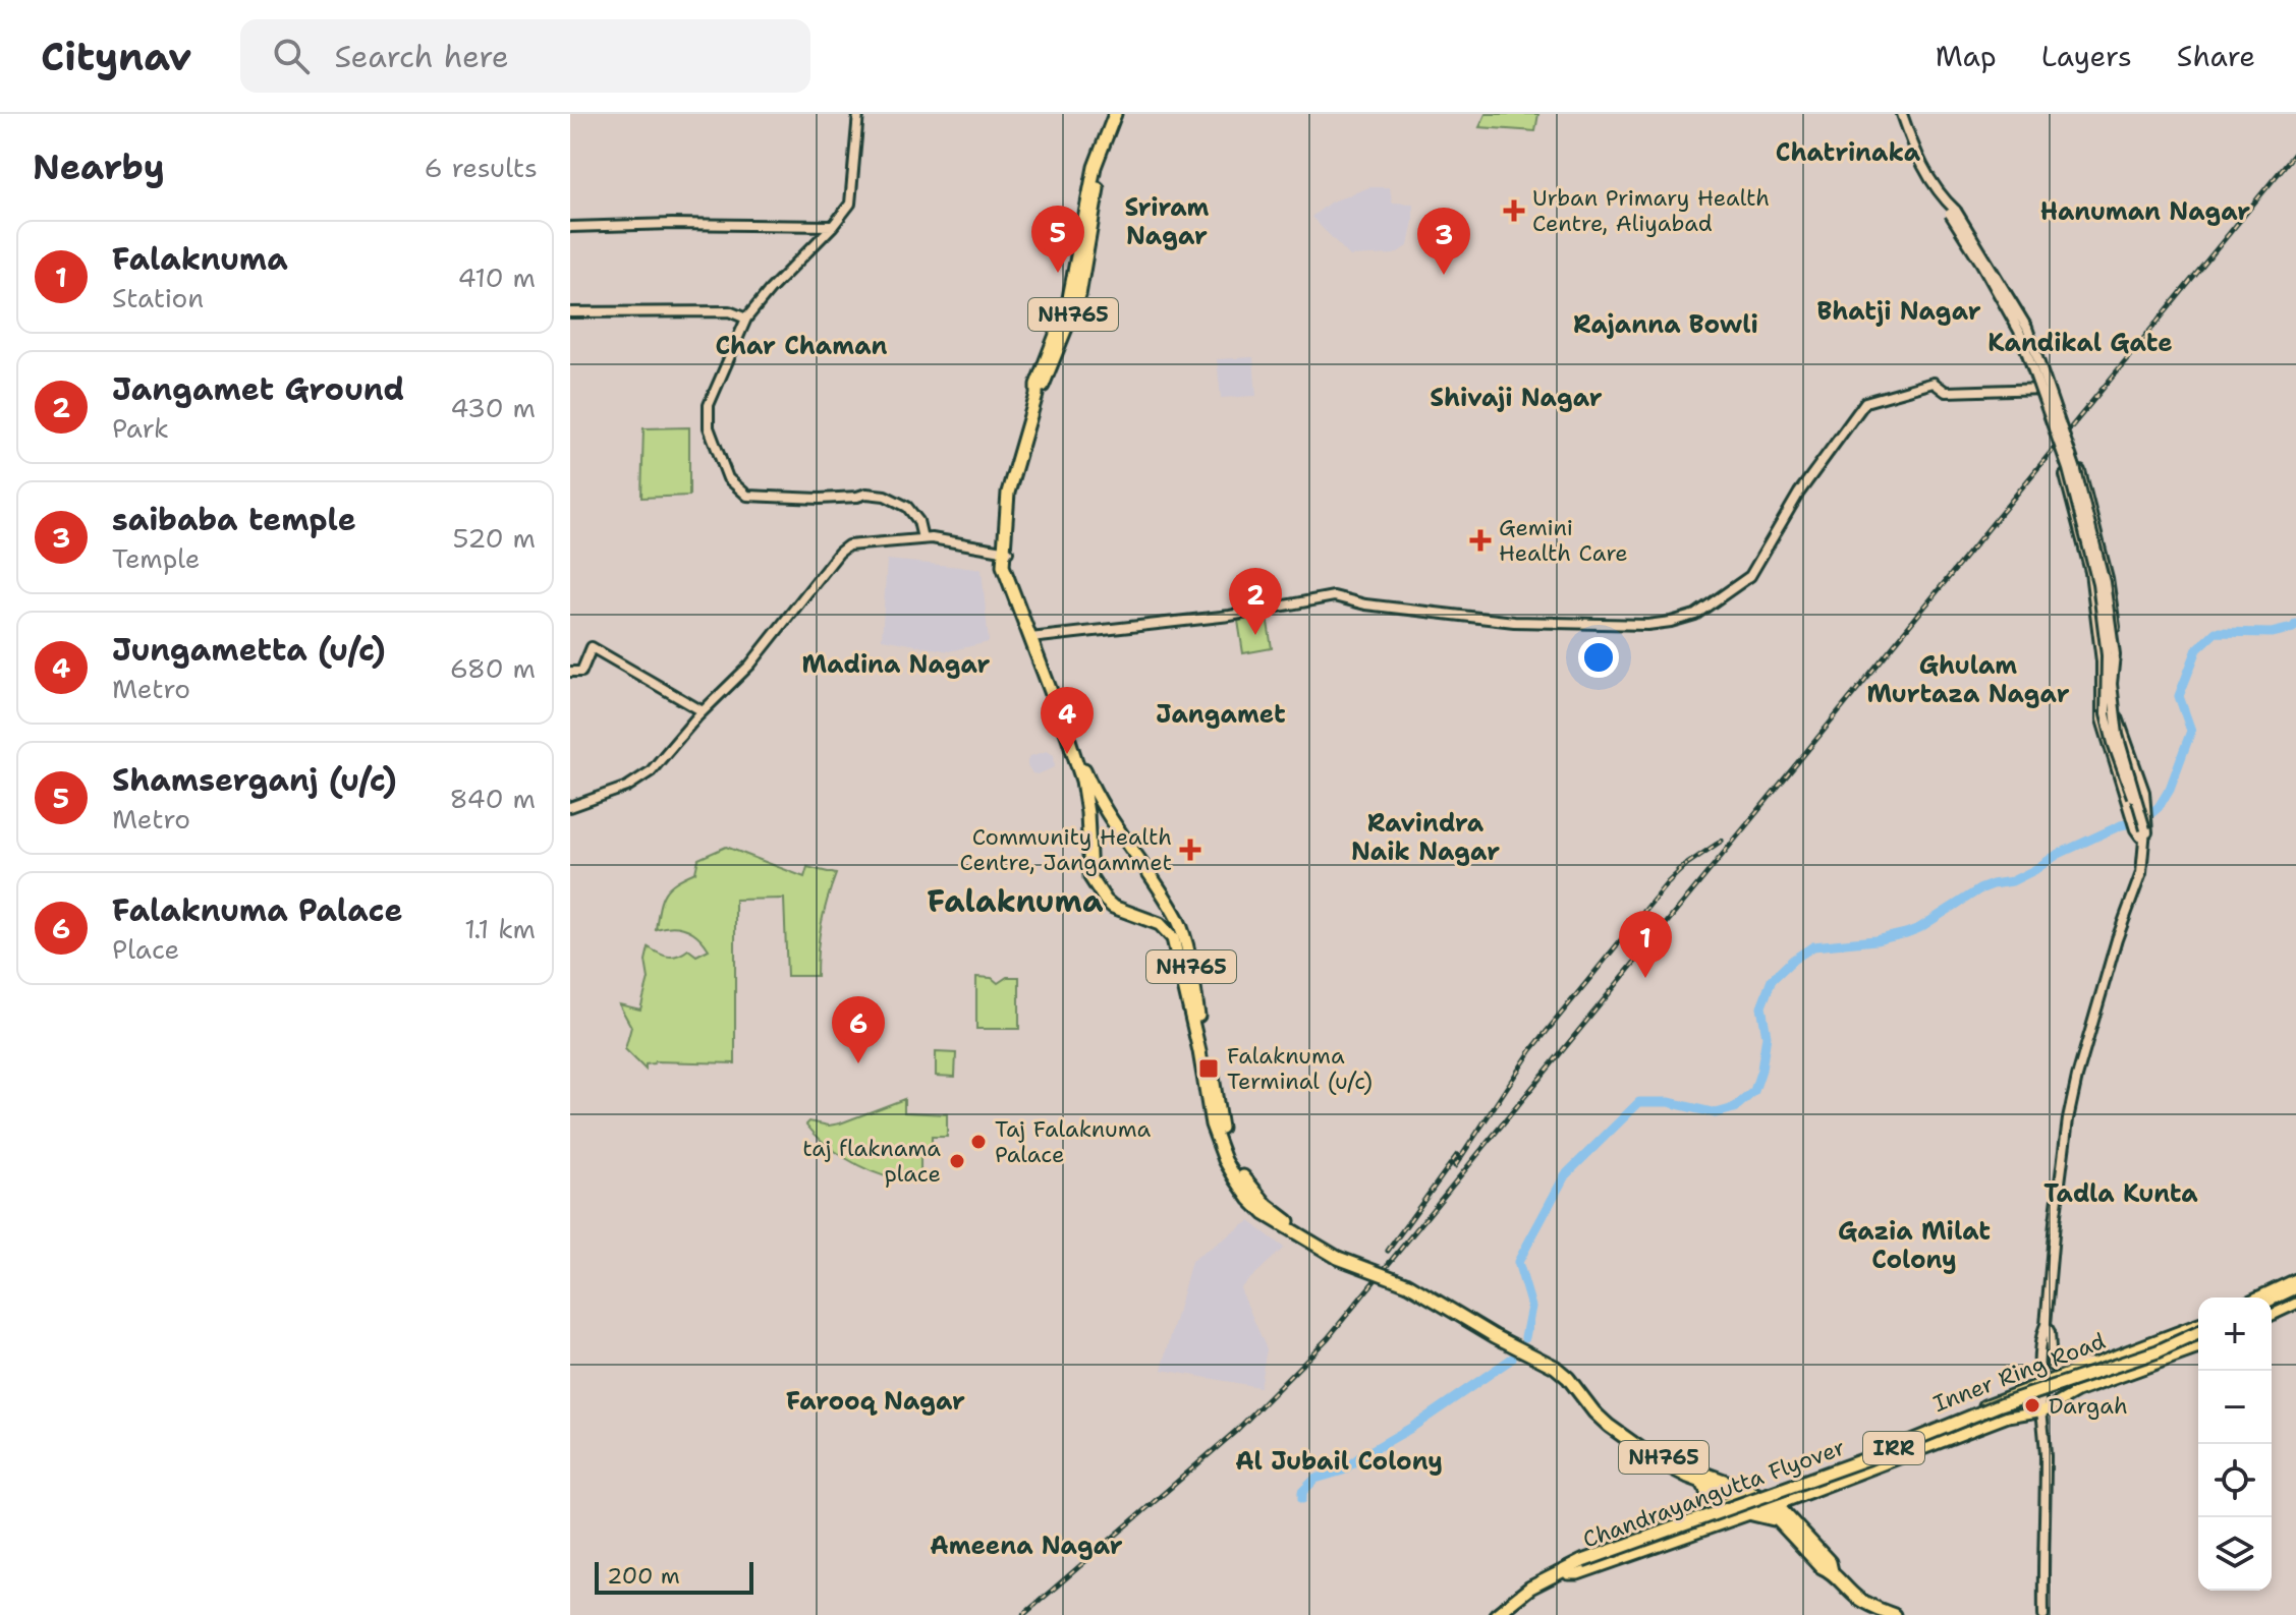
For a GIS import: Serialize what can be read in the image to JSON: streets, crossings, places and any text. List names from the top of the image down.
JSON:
{
  "streets": {
    "highway": [
      "NH765",
      "Inner Ring Road",
      "IRR",
      "Chandrayangutta Flyover"
    ]
  },
  "crossings": [
    ["NH765", "Inner Ring Road"],
    ["Inner Ring Road", "Chandrayangutta Flyover"]
  ],
  "districts": [
    "Chatrinaka",
    "Sriram Nagar",
    "Hanuman Nagar",
    "Bhatji Nagar",
    "Rajanna Bowli",
    "Kandikal Gate",
    "Char Chaman",
    "Shivaji Nagar",
    "Madina Nagar",
    "Ghulam Murtaza Nagar",
    "Jangamet",
    "Ravindra Naik Nagar",
    "Falaknuma",
    "Tadla Kunta",
    "Gazia Milat Colony",
    "Farooq Nagar",
    "Al Jubail Colony",
    "Ameena Nagar"
  ],
  "places": {
    "health": ["Urban Primary Health Centre, Aliyabad", "Gemini Health Care", "Community Health Centre, Jangammet"],
    "transit": ["Falaknuma Terminal (u/c)"],
    "other": ["Taj Falaknuma Palace", "taj flaknama place", "Dargah"]
  },
  "scale_bar": "200 m",
  "page": {
    "header": "Citynav",
    "search": "Search here",
    "nav": ["Map", "Layers", "Share"],
    "heading": ["Nearby", "6 results"],
    "pins": [
      "5",
      "3",
      "2",
      "4",
      "1",
      "6"
    ],
    "list": [
      {
        "mark": "1",
        "name": "Falaknuma",
        "note": "Station",
        "value": "410 m"
      },
      {
        "mark": "2",
        "name": "Jangamet Ground",
        "note": "Park",
        "value": "430 m"
      },
      {
        "mark": "3",
        "name": "saibaba temple",
        "note": "Temple",
        "value": "520 m"
      },
      {
        "mark": "4",
        "name": "Jungametta (u/c)",
        "note": "Metro",
        "value": "680 m"
      },
      {
        "mark": "5",
        "name": "Shamserganj (u/c)",
        "note": "Metro",
        "value": "840 m"
      },
      {
        "mark": "6",
        "name": "Falaknuma Palace",
        "note": "Place",
        "value": "1.1 km"
      }
    ],
    "map_buttons": ["+", "−"],
    "scale": "200 m"
  }
}
